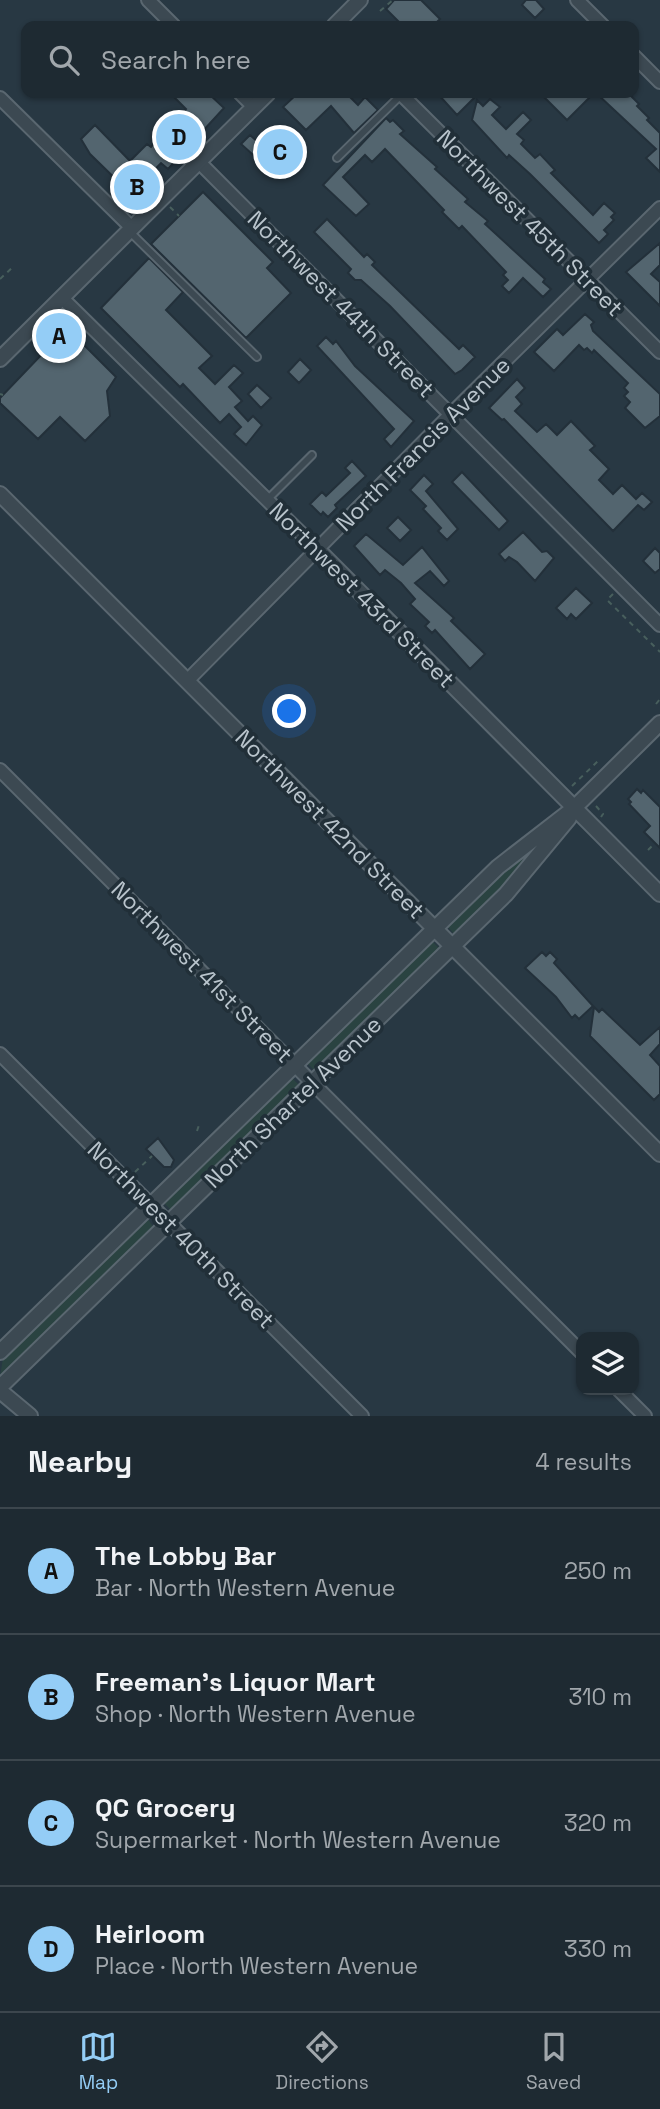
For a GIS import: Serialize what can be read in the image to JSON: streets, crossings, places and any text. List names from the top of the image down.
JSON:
{
  "streets": {
    "street": [
      "Northwest 45th Street",
      "Northwest 44th Street",
      "North Francis Avenue",
      "Northwest 43rd Street",
      "Northwest 42nd Street",
      "Northwest 41st Street",
      "North Shartel Avenue",
      "Northwest 40th Street"
    ]
  },
  "crossings": [
    ["Northwest 45th Street", "North Francis Avenue"],
    ["Northwest 44th Street", "North Francis Avenue"],
    ["North Francis Avenue", "Northwest 43rd Street"],
    ["North Francis Avenue", "Northwest 42nd Street"],
    ["Northwest 43rd Street", "North Shartel Avenue"],
    ["Northwest 42nd Street", "North Shartel Avenue"],
    ["Northwest 41st Street", "North Shartel Avenue"],
    ["North Shartel Avenue", "Northwest 40th Street"]
  ],
  "page": {
    "search": "Search here",
    "pins": [
      "D",
      "C",
      "B",
      "A"
    ],
    "heading": ["Nearby", "4 results"],
    "list": [
      {
        "mark": "A",
        "name": "The Lobby Bar",
        "note": "Bar · North Western Avenue",
        "value": "250 m"
      },
      {
        "mark": "B",
        "name": "Freeman's Liquor Mart",
        "note": "Shop · North Western Avenue",
        "value": "310 m"
      },
      {
        "mark": "C",
        "name": "QC Grocery",
        "note": "Supermarket · North Western Avenue",
        "value": "320 m"
      },
      {
        "mark": "D",
        "name": "Heirloom",
        "note": "Place · North Western Avenue",
        "value": "330 m"
      }
    ],
    "nav": ["Map", "Directions", "Saved"]
  }
}
